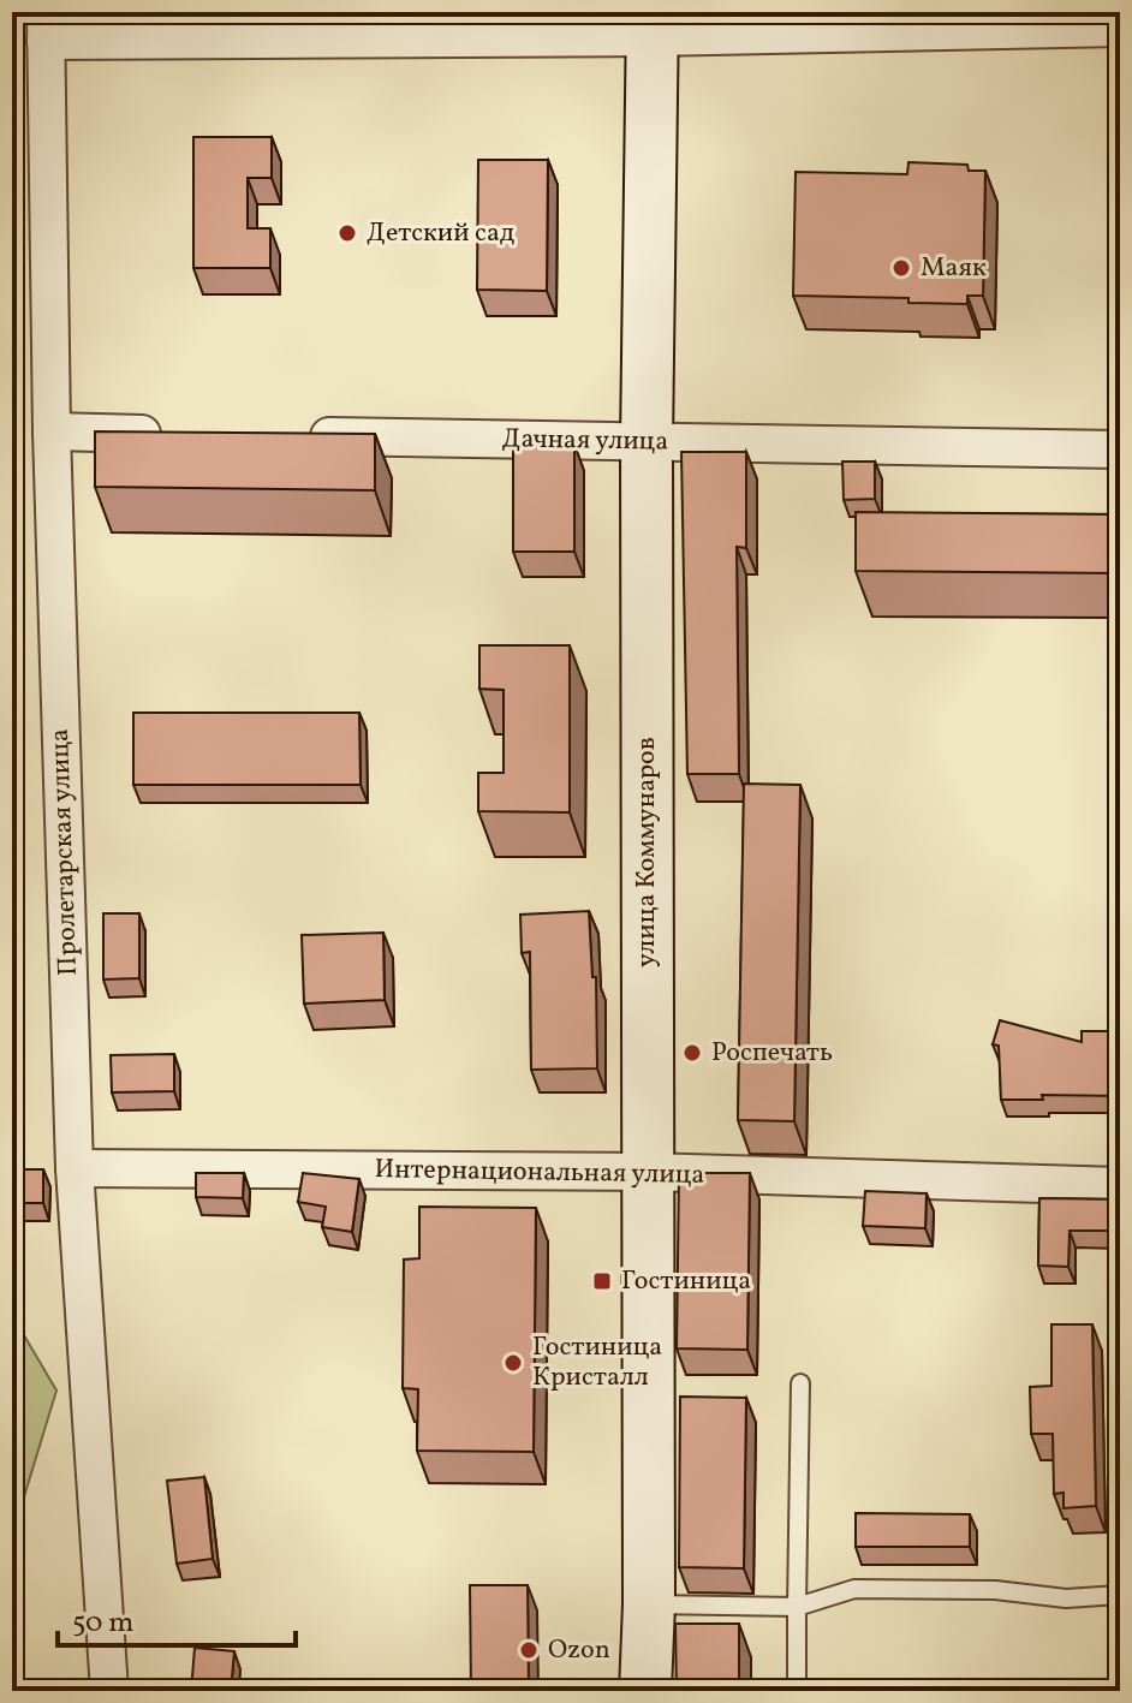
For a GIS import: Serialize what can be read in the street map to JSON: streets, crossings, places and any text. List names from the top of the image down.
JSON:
{
  "streets": {
    "main road": ["улица Коммунаров"],
    "street": ["Дачная улица", "Пролетарская улица", "Интернациональная улица"]
  },
  "crossings": [
    ["Дачная улица", "улица Коммунаров"],
    ["Пролетарская улица", "Интернациональная улица"],
    ["улица Коммунаров", "Интернациональная улица"]
  ],
  "places": {
    "other": [
      "Детский сад",
      "Маяк",
      "Роспечать",
      "Гостиница Кристалл",
      "Ozon"
    ],
    "transit": ["Гостиница"]
  },
  "scale_bar": "50 m"
}
